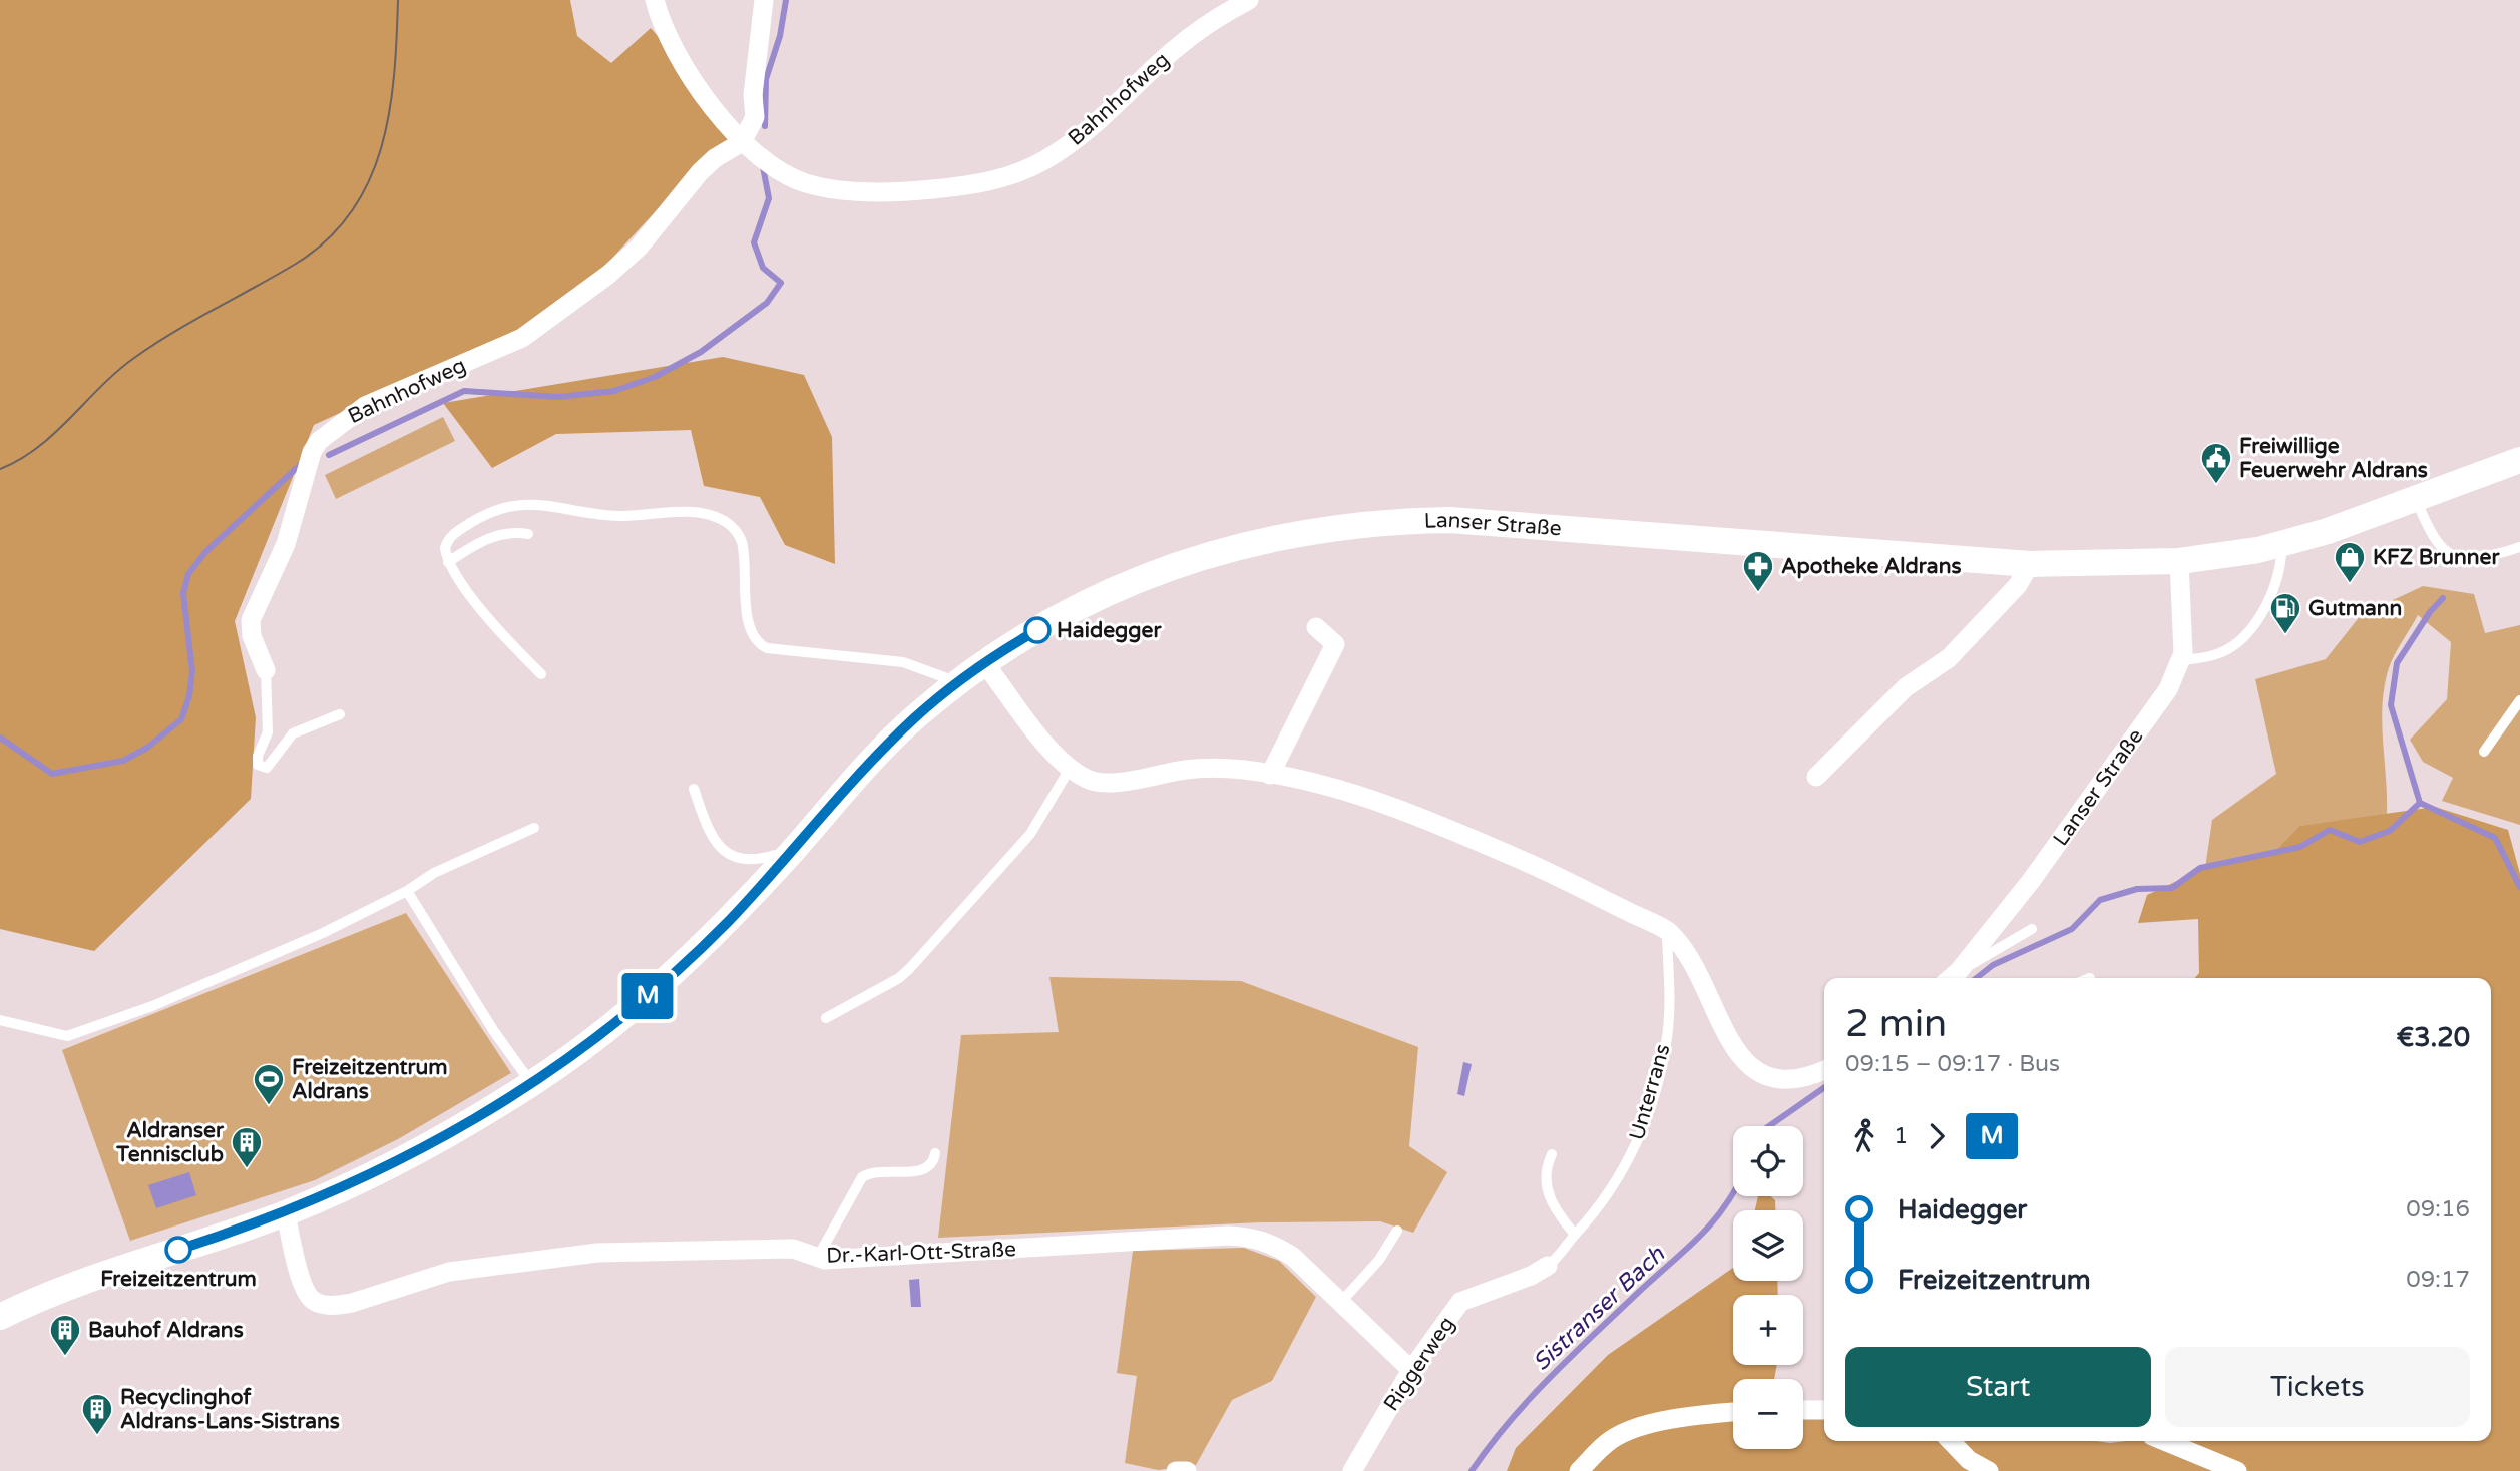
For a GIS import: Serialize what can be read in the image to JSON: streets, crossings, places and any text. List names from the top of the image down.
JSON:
{
  "streets": {
    "main road": ["Lanser Straße"],
    "street": ["Bahnhofweg", "Dr.-Karl-Ott-Straße", "Riggerweg"],
    "lane": ["Unterrans"]
  },
  "crossings": [
    ["Lanser Straße", "Dr.-Karl-Ott-Straße"],
    ["Unterrans", "Riggerweg"],
    ["Dr.-Karl-Ott-Straße", "Riggerweg"]
  ],
  "water": ["Sistranser Bach"],
  "places": {
    "public building": ["Freiwillige Feuerwehr Aldrans"],
    "shop": ["KFZ Brunner"],
    "pharmacy": ["Apotheke Aldrans"],
    "other": ["Haidegger", "Freizeitzentrum"],
    "fuel station": ["Gutmann"],
    "sports": ["Freizeitzentrum Aldrans"],
    "building": ["Aldranser Tennisclub", "Bauhof Aldrans", "Recyclinghof Aldrans-Lans-Sistrans"]
  },
  "lines": ["bus line M"],
  "page": {
    "on_map": "M",
    "heading": ["2 min", "09:15 – 09:17 · Bus", "€3.20"],
    "legs": ["1", "M"],
    "map_buttons": ["+", "−"],
    "list": [
      {
        "name": "Haidegger",
        "value": "09:16"
      },
      {
        "name": "Freizeitzentrum",
        "value": "09:17"
      }
    ],
    "buttons": ["Start", "Tickets"]
  }
}
